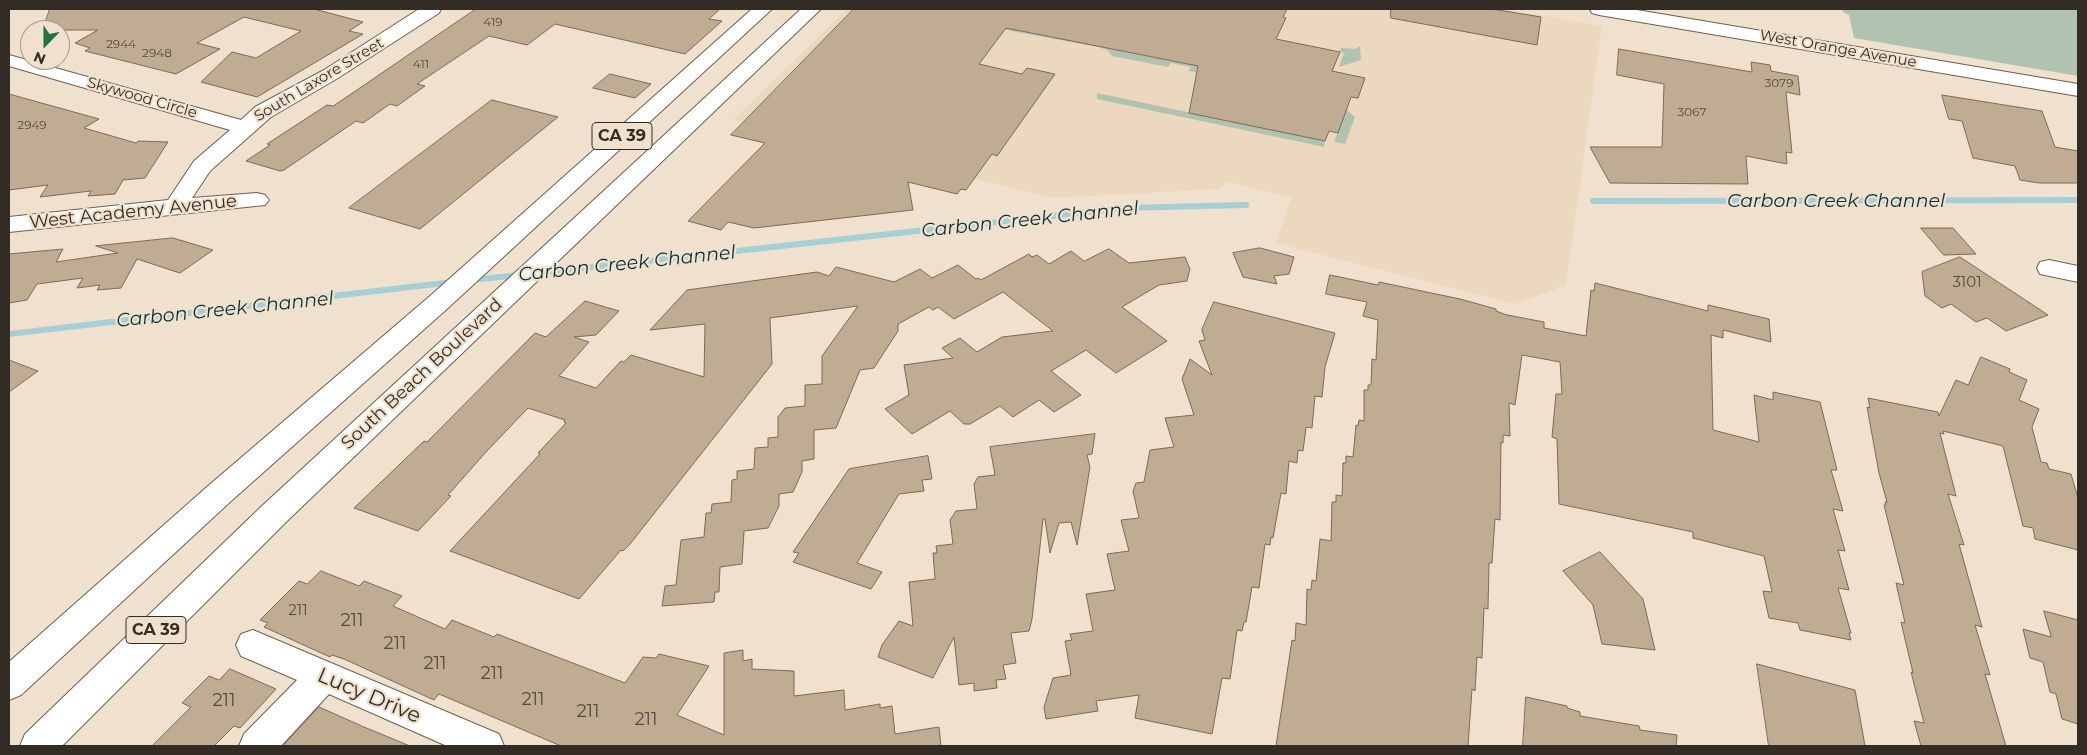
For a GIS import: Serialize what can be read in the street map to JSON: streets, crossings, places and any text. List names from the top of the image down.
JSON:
{
  "streets": {
    "main road": [
      "West Orange Avenue",
      "South Laxore Street",
      "Skywood Circle",
      "CA 39",
      "West Academy Avenue",
      "South Beach Boulevard",
      "Lucy Drive"
    ]
  },
  "crossings": [
    ["South Laxore Street", "Skywood Circle"],
    ["South Laxore Street", "West Academy Avenue"]
  ],
  "water": ["Carbon Creek Channel"],
  "house_numbers": [
    "419",
    "2944",
    "2948",
    "411",
    "3079",
    "3067",
    "2949",
    "3101",
    "211",
    "211",
    "211",
    "211",
    "211",
    "211",
    "211",
    "211",
    "211"
  ],
  "north": "bottom"
}
